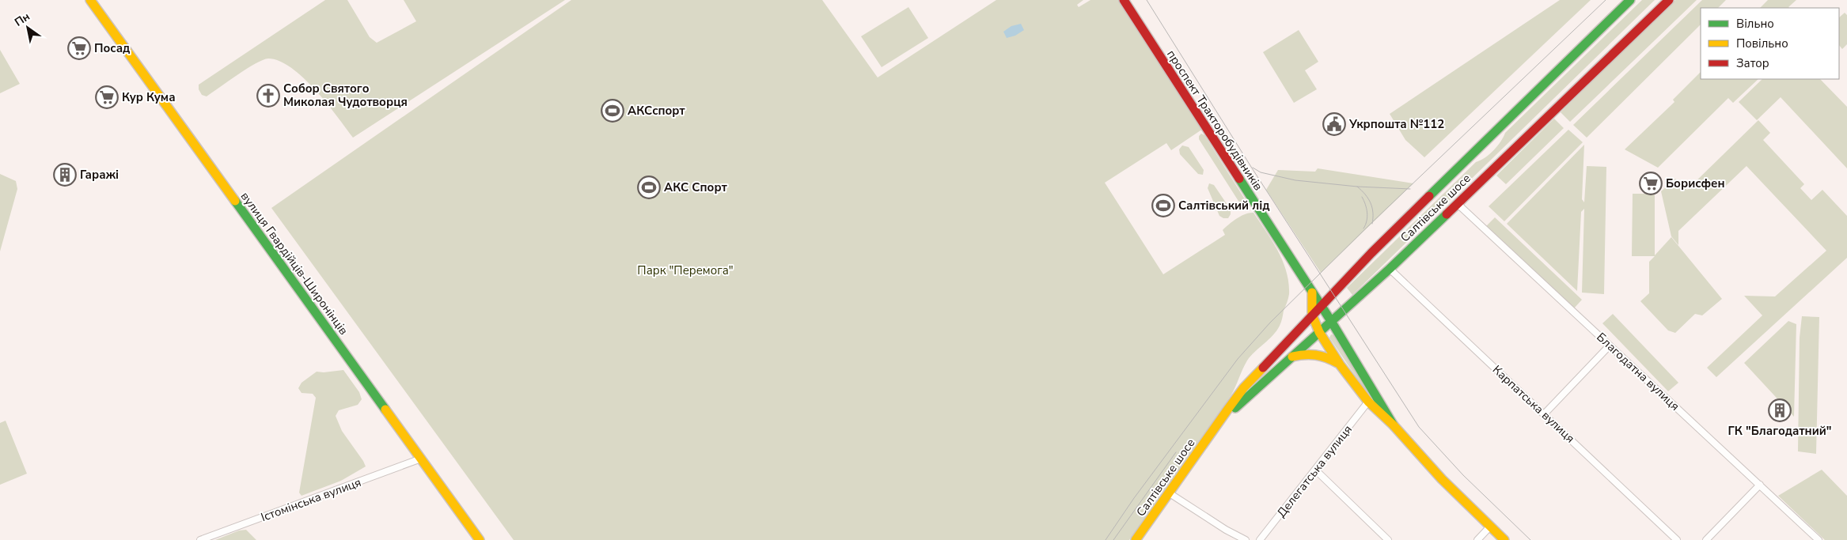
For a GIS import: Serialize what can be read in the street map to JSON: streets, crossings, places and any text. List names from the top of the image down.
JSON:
{
  "streets": {
    "main road": ["проспект Тракторобудівників", "Салтівське шосе", "вулиця Гвардійців-Широнінців"],
    "street": [
      "Благодатна вулиця",
      "Карпатська вулиця",
      "Делегатська вулиця",
      "Істомінська вулиця"
    ]
  },
  "crossings": [
    ["проспект Тракторобудівників", "Салтівське шосе"],
    ["проспект Тракторобудівників", "Делегатська вулиця"],
    ["Салтівське шосе", "Благодатна вулиця"],
    ["Салтівське шосе", "Карпатська вулиця"],
    ["вулиця Гвардійців-Широнінців", "Істомінська вулиця"]
  ],
  "parks": ["Парк \"Перемога\""],
  "places": {
    "supermarket": ["Посад", "Кур Кума", "Борисфен"],
    "church": ["Собор Святого Миколая Чудотворця"],
    "sports": ["АКСспорт", "АКС Спорт", "Салтівський лід"],
    "public building": ["Укрпошта №112"],
    "building": ["Гаражі", "ГК \"Благодатний\""]
  },
  "legend": ["Вільно", "Повільно", "Затор"],
  "north": "top left"
}
